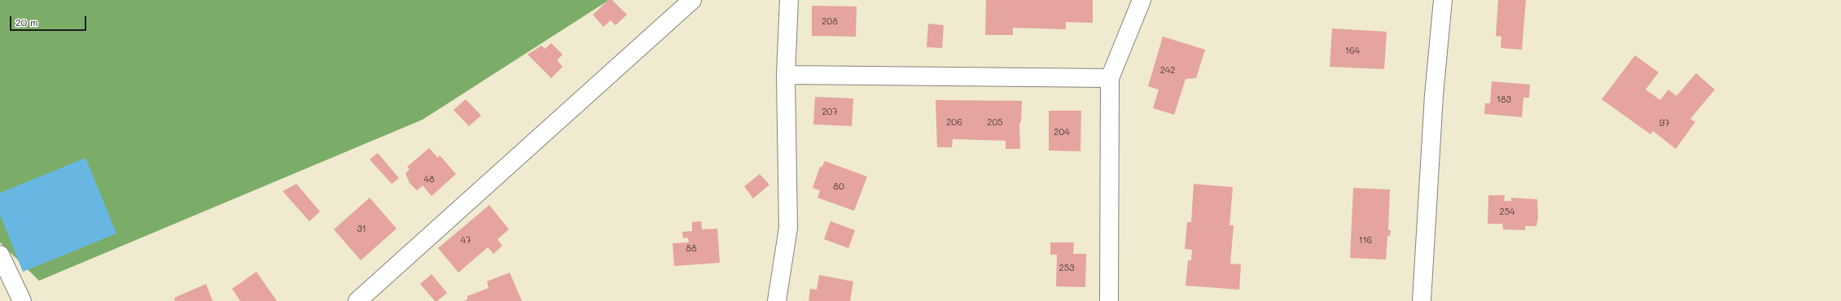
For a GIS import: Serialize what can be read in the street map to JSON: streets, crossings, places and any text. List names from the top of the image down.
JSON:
{
  "house_numbers": [
    "208",
    "164",
    "242",
    "183",
    "207",
    "206",
    "205",
    "97",
    "204",
    "48",
    "80",
    "254",
    "31",
    "47",
    "116",
    "88",
    "253"
  ],
  "scale_bar": "20 m"
}
